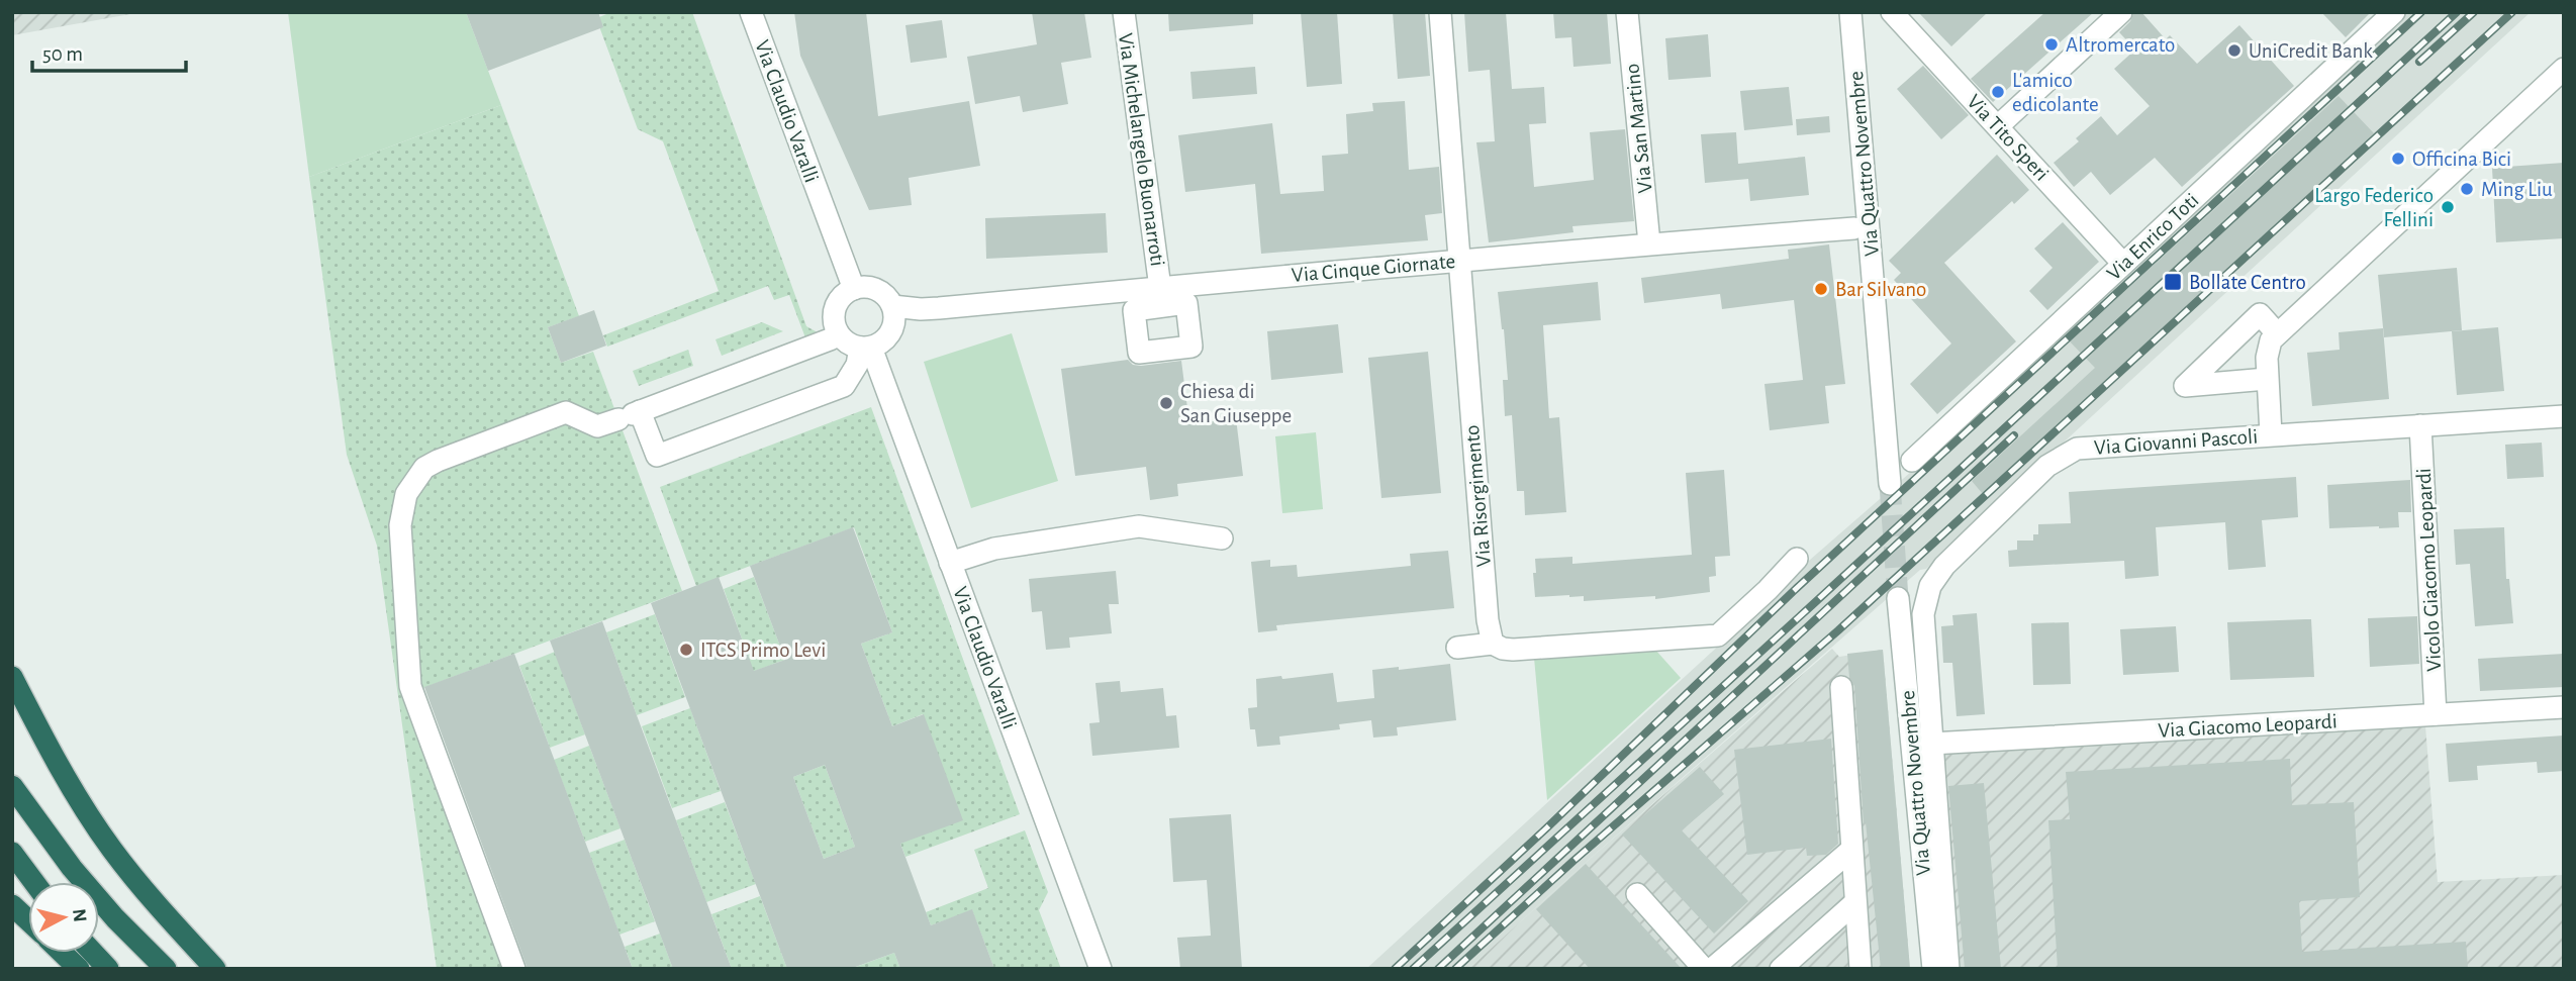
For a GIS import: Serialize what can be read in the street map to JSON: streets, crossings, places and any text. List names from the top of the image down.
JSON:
{
  "streets": {
    "street": [
      "Via Claudio Varalli",
      "Via San Martino",
      "Via Tito Speri",
      "Via Michelangelo Buonarroti",
      "Via Quattro Novembre",
      "Via Enrico Toti",
      "Via Cinque Giornate",
      "Via Giovanni Pascoli",
      "Via Risorgimento",
      "Vicolo Giacomo Leopardi",
      "Via Giacomo Leopardi"
    ]
  },
  "crossings": [
    ["Via Claudio Varalli", "Via Cinque Giornate"],
    ["Via San Martino", "Via Cinque Giornate"],
    ["Via Tito Speri", "Via Enrico Toti"],
    ["Via Michelangelo Buonarroti", "Via Cinque Giornate"],
    ["Via Cinque Giornate", "Via Risorgimento"],
    ["Via Giovanni Pascoli", "Vicolo Giacomo Leopardi"],
    ["Via Giovanni Pascoli", "Via Giacomo Leopardi"],
    ["Vicolo Giacomo Leopardi", "Via Giacomo Leopardi"]
  ],
  "places": {
    "other": [
      "Altromercato",
      "UniCredit Bank",
      "L'amico edicolante",
      "Officina Bici",
      "Ming Liu",
      "Largo Federico Fellini",
      "Bar Silvano",
      "Chiesa di San Giuseppe",
      "ITCS Primo Levi"
    ],
    "transit": ["Bollate Centro"]
  },
  "scale_bar": "50 m",
  "north": "right"
}
